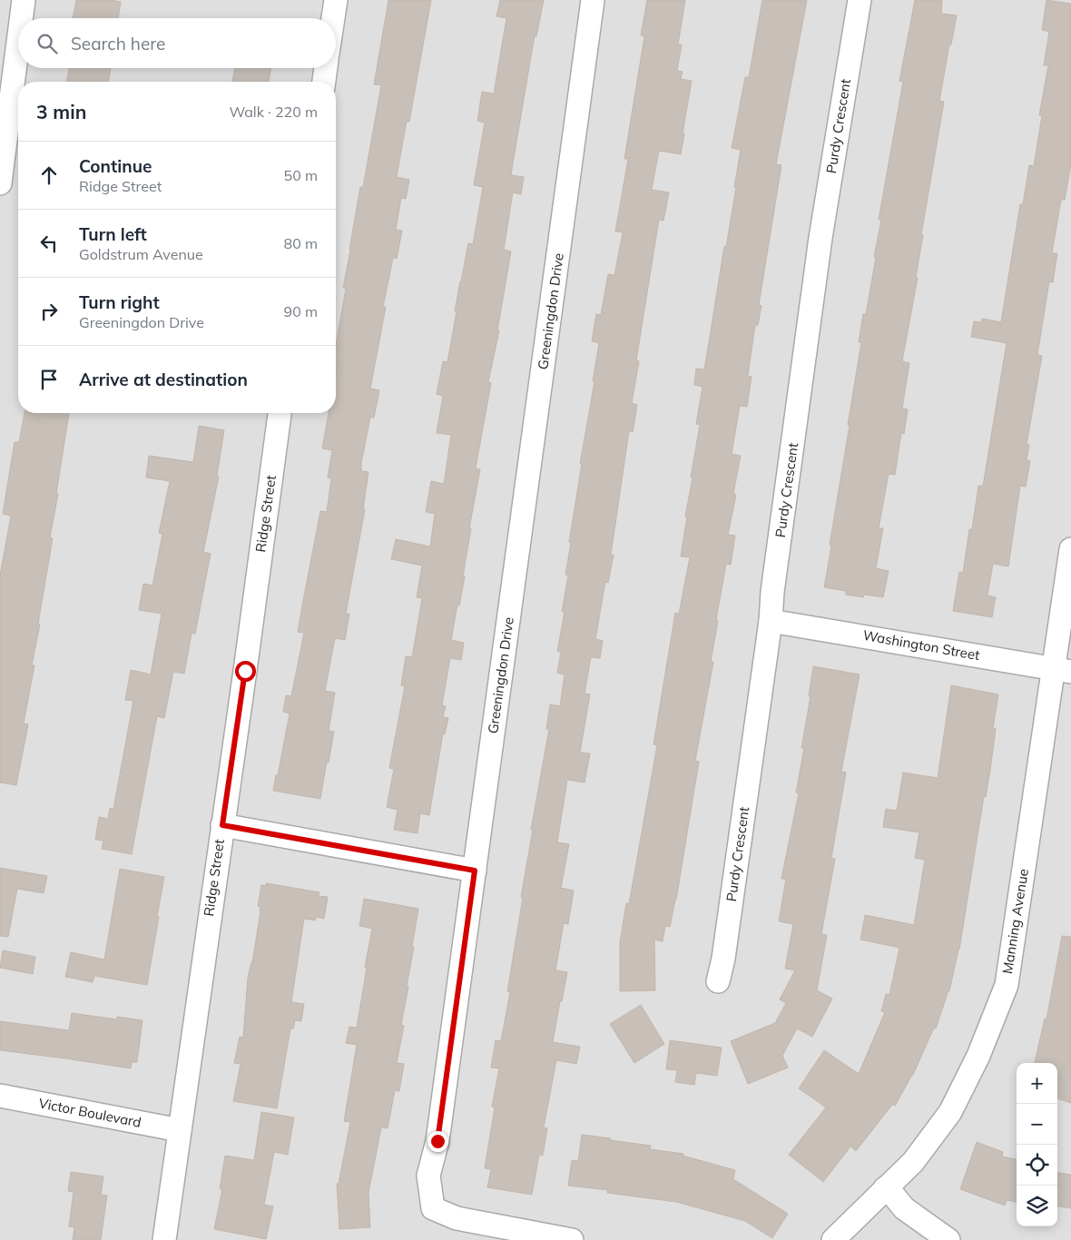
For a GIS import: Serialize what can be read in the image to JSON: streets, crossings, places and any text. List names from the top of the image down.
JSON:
{
  "streets": {
    "street": [
      "Purdy Crescent",
      "Greeningdon Drive",
      "Ridge Street",
      "Washington Street",
      "Manning Avenue",
      "Victor Boulevard"
    ]
  },
  "crossings": [
    ["Purdy Crescent", "Washington Street"],
    ["Ridge Street", "Victor Boulevard"],
    ["Washington Street", "Manning Avenue"]
  ],
  "page": {
    "search": "Search here",
    "heading": ["3 min", "Walk · 220 m"],
    "list": [
      ["Continue", "Ridge Street", "50 m"],
      ["Turn left", "Goldstrum Avenue", "80 m"],
      ["Turn right", "Greeningdon Drive", "90 m"],
      "Arrive at destination"
    ],
    "map_buttons": ["+", "−"]
  }
}
